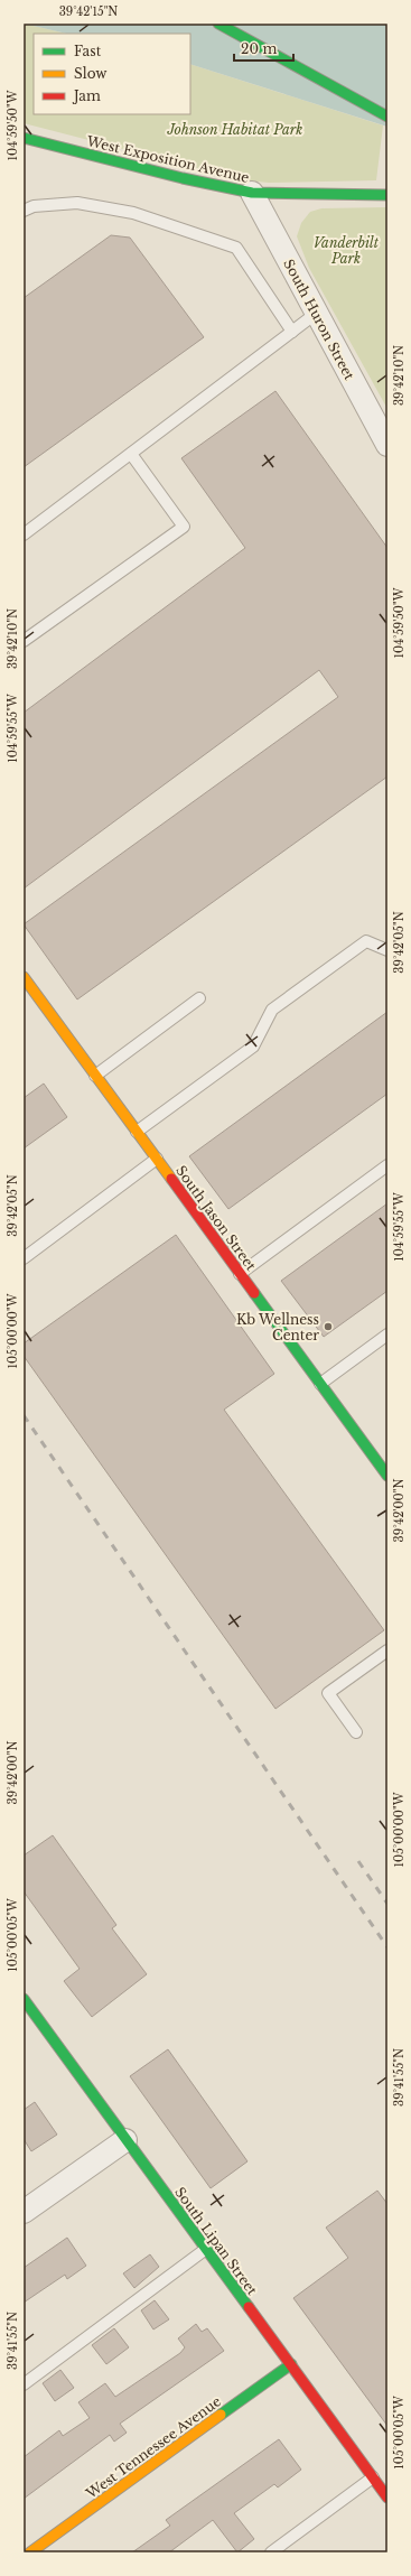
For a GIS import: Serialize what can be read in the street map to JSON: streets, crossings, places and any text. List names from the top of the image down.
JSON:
{
  "streets": {
    "main road": [
      "West Exposition Avenue",
      "South Jason Street",
      "South Lipan Street",
      "West Tennessee Avenue"
    ],
    "street": ["South Huron Street"]
  },
  "crossings": [
    ["West Exposition Avenue", "South Huron Street"],
    ["South Lipan Street", "West Tennessee Avenue"]
  ],
  "parks": ["Johnson Habitat Park", "Vanderbilt Park"],
  "places": ["Kb Wellness Center"],
  "legend": ["Fast", "Slow", "Jam"],
  "scale_bar": "20 m",
  "coordinates": [
    "39°42'15\"N",
    "104°59'50\"W",
    "39°42'10\"N",
    "104°59'55\"W",
    "39°42'05\"N",
    "105°00'00\"W",
    "39°42'00\"N",
    "105°00'05\"W",
    "39°41'55\"N"
  ]
}
